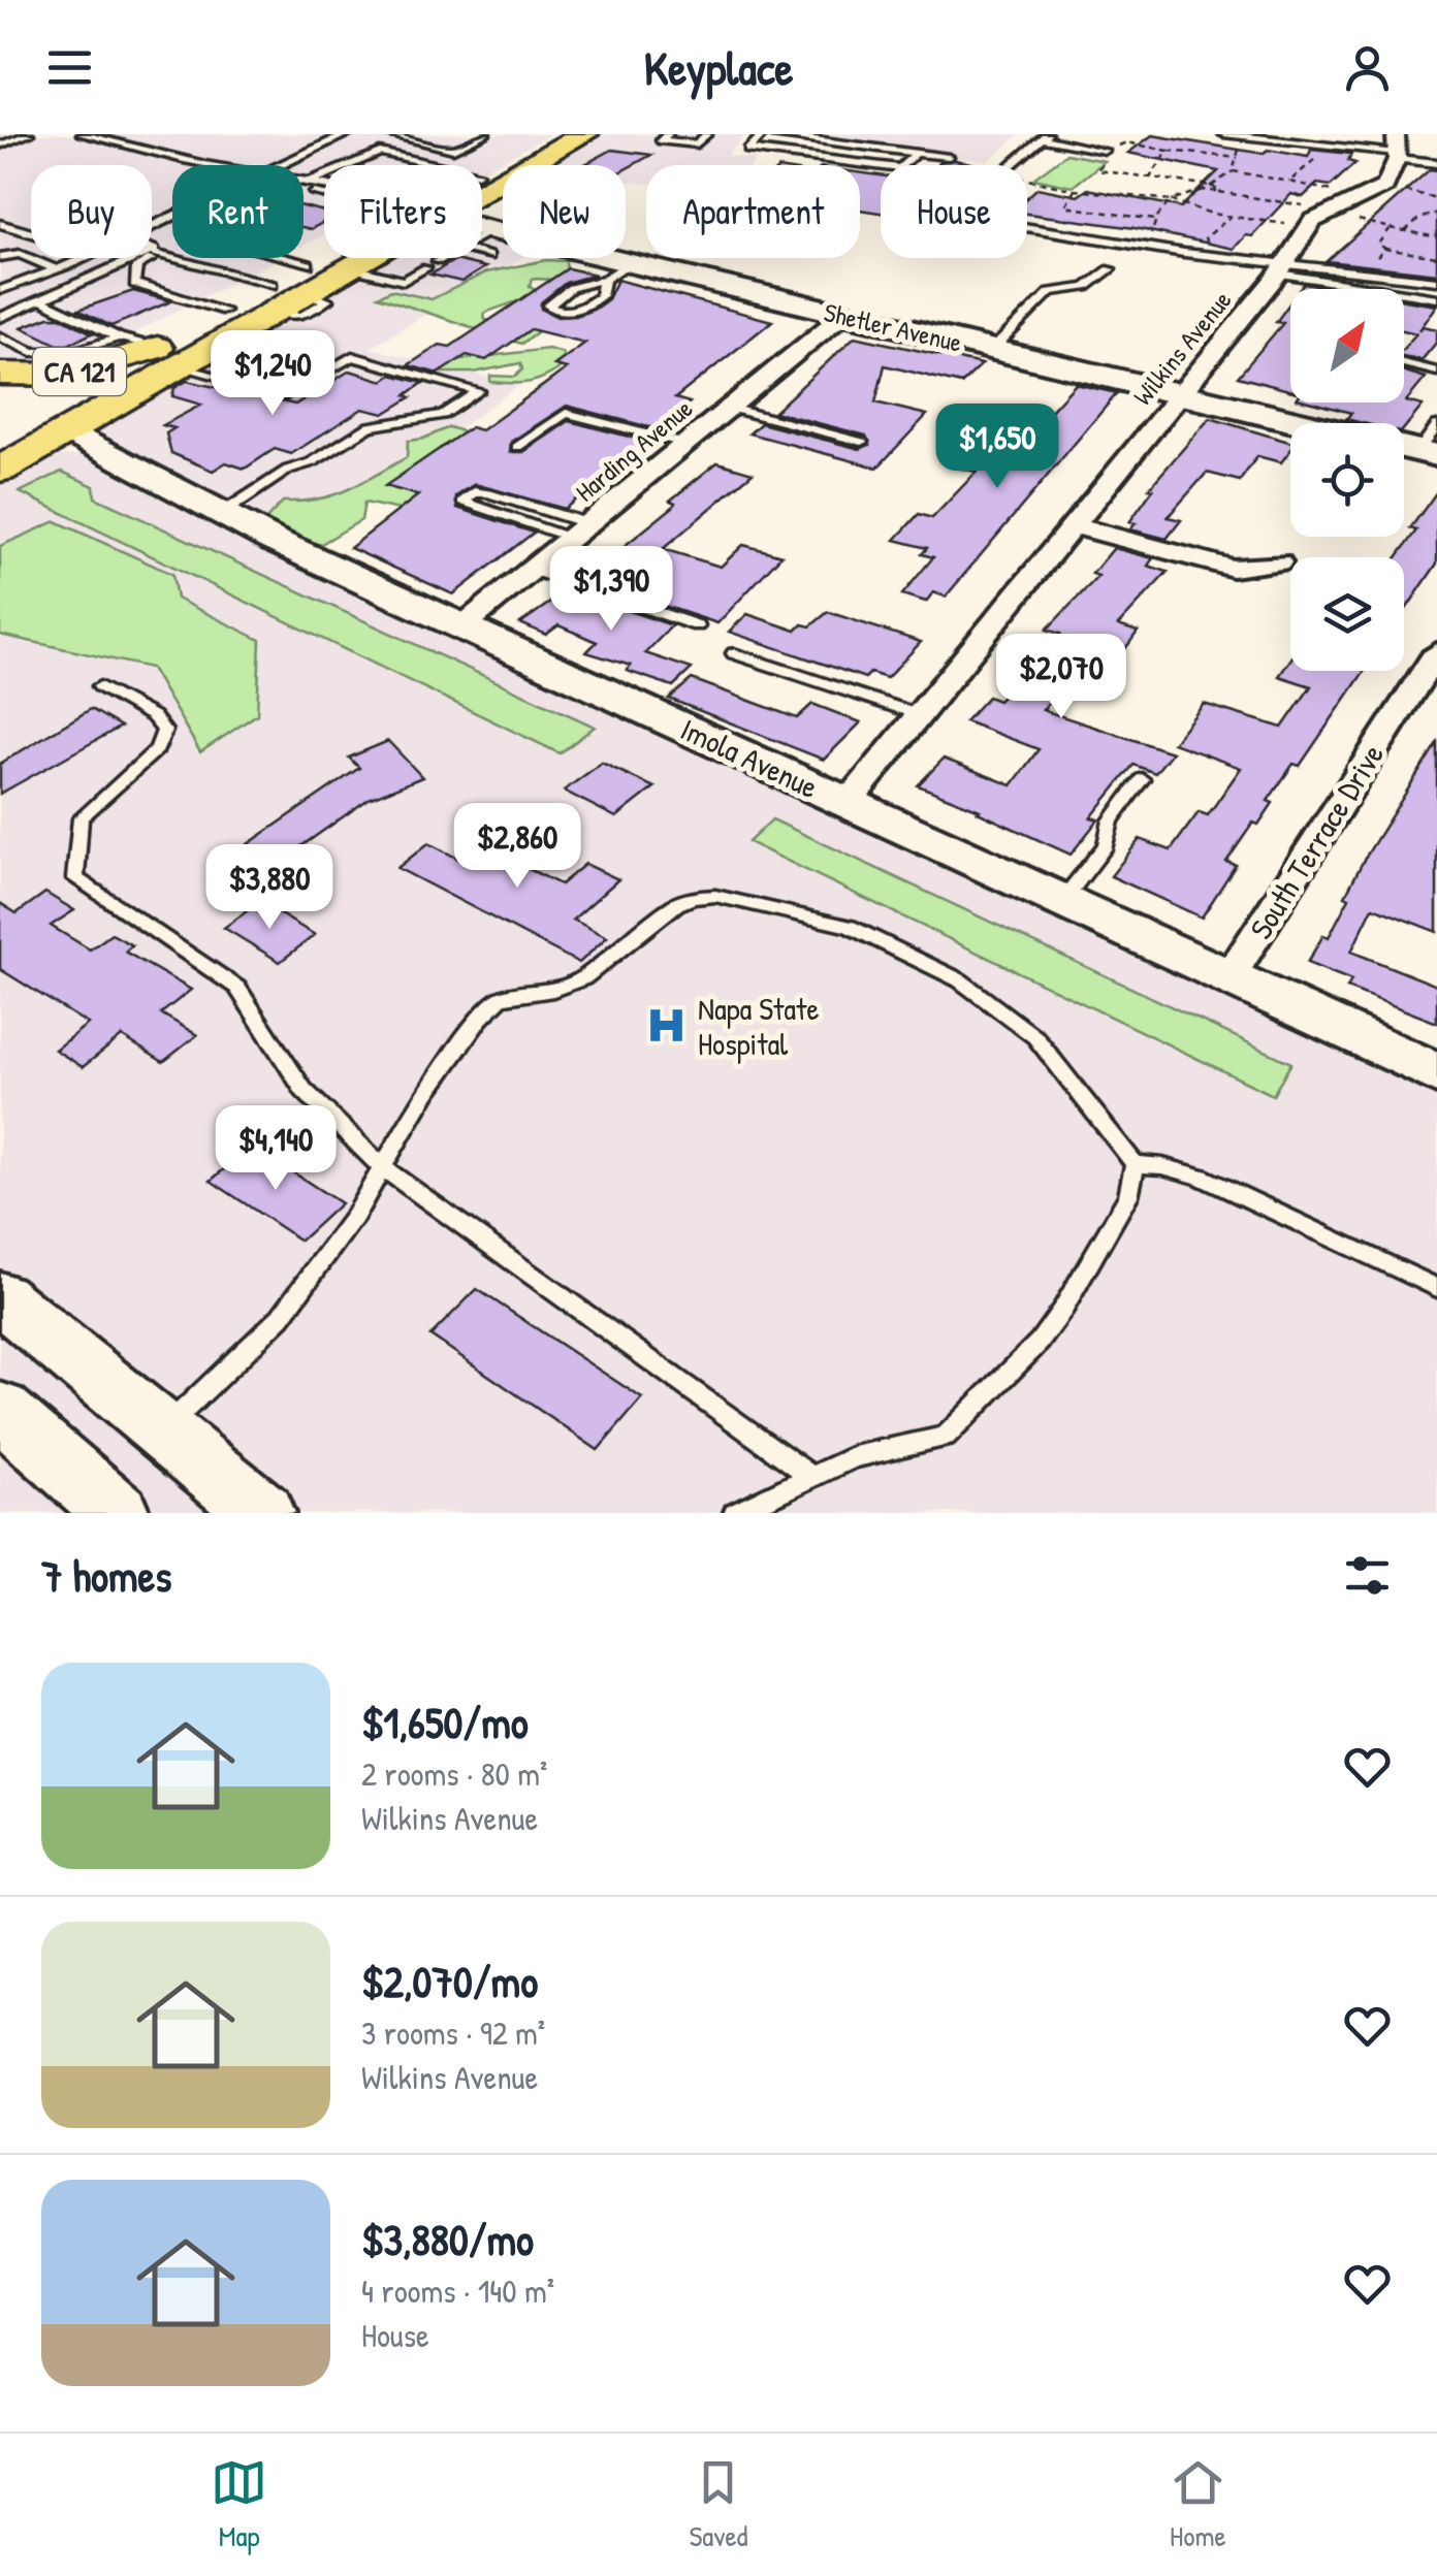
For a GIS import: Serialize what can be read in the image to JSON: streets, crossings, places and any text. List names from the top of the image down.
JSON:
{
  "streets": {
    "main road": ["CA 121"],
    "street": [
      "Shetler Avenue",
      "Wilkins Avenue",
      "Harding Avenue",
      "Imola Avenue",
      "South Terrace Drive"
    ]
  },
  "crossings": [
    ["Shetler Avenue", "Wilkins Avenue"],
    ["Shetler Avenue", "Harding Avenue"],
    ["Wilkins Avenue", "Imola Avenue"],
    ["CA 121", "Imola Avenue"],
    ["Harding Avenue", "Imola Avenue"],
    ["Imola Avenue", "South Terrace Drive"]
  ],
  "places": {
    "hospital": ["Napa State Hospital"]
  },
  "north": "top right",
  "page": {
    "header": "Keyplace",
    "chip": [
      "Buy",
      "Rent",
      "Filters",
      "New",
      "Apartment",
      "House"
    ],
    "price": [
      "$1,240",
      "$1,650",
      "$1,390",
      "$2,070",
      "$2,860",
      "$3,880",
      "$4,140"
    ],
    "heading": "7 homes",
    "list": [
      {
        "name": "$1,650/mo",
        "note": "2 rooms · 80 m² · Wilkins Avenue"
      },
      {
        "name": "$2,070/mo",
        "note": "3 rooms · 92 m² · Wilkins Avenue"
      },
      {
        "name": "$3,880/mo",
        "note": "4 rooms · 140 m² · House"
      }
    ],
    "tabs": ["Map", "Saved", "Home"]
  }
}
